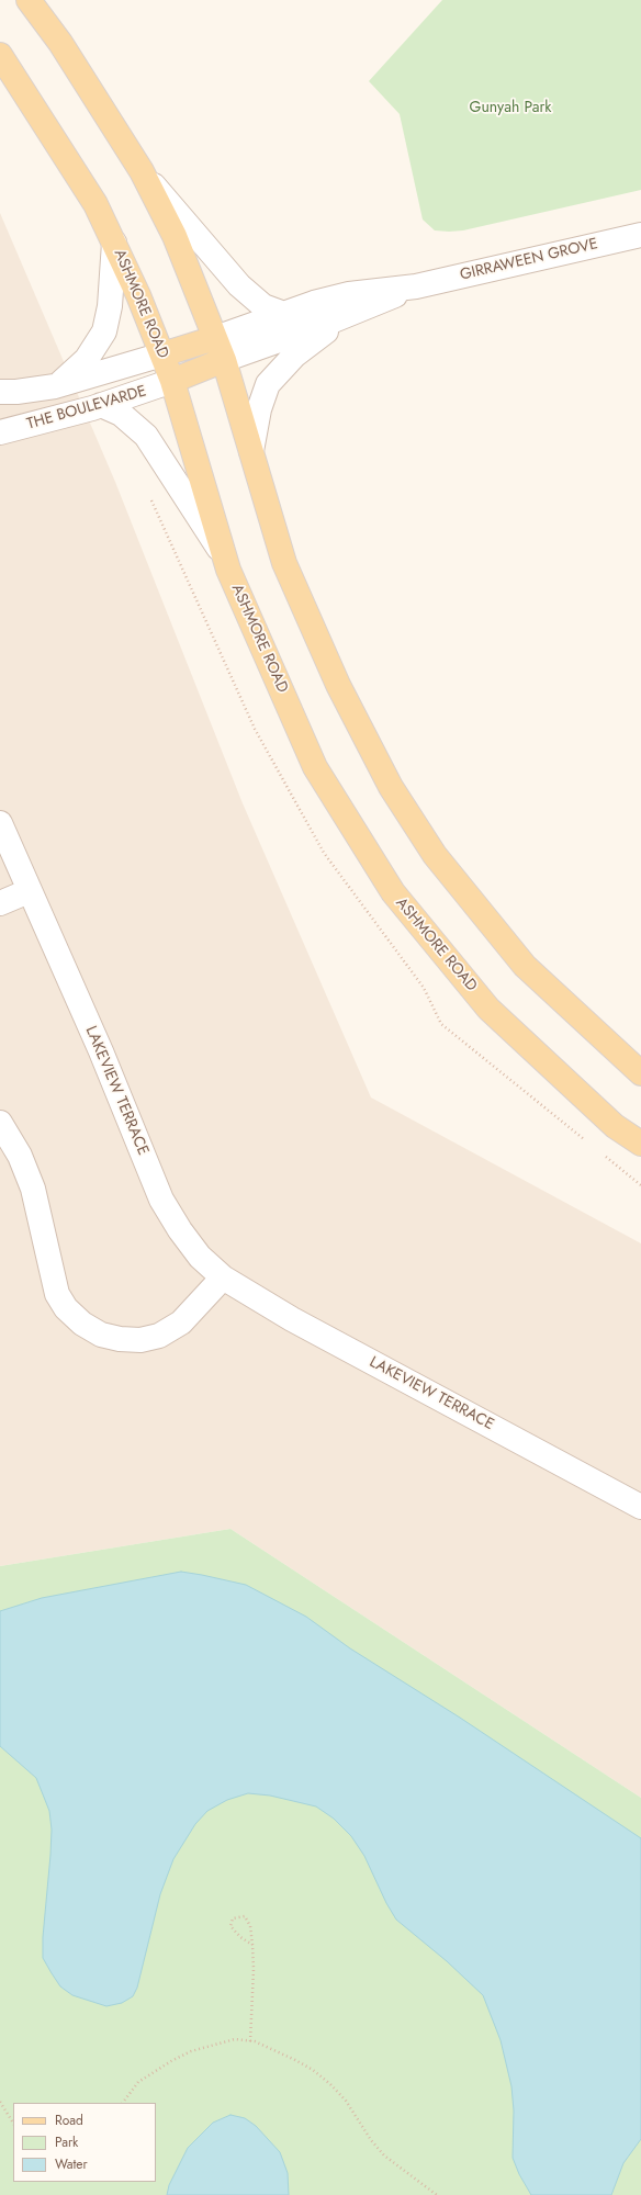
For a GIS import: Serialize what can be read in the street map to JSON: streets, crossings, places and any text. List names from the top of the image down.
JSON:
{
  "streets": {
    "main road": ["ASHMORE ROAD"],
    "street": ["GIRRAWEEN GROVE", "THE BOULEVARDE", "LAKEVIEW TERRACE"]
  },
  "crossings": [
    ["ASHMORE ROAD", "THE BOULEVARDE"]
  ],
  "parks": ["Gunyah Park"],
  "legend": ["Road", "Park", "Water"]
}
